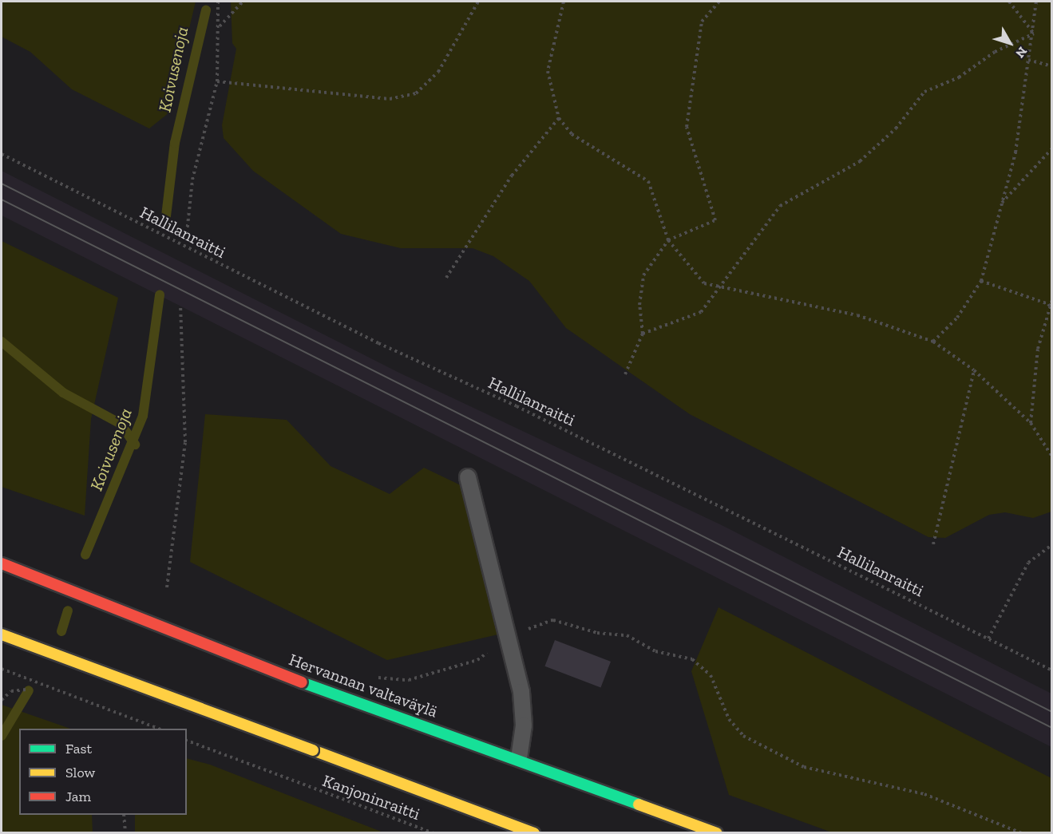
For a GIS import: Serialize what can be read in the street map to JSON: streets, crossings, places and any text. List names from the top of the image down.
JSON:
{
  "streets": {
    "highway": ["Hervannan valtaväylä"],
    "path": ["Hallilanraitti", "Kanjoninraitti"]
  },
  "water": ["Koivusenoja"],
  "legend": ["Fast", "Slow", "Jam"],
  "north": "bottom right"
}
